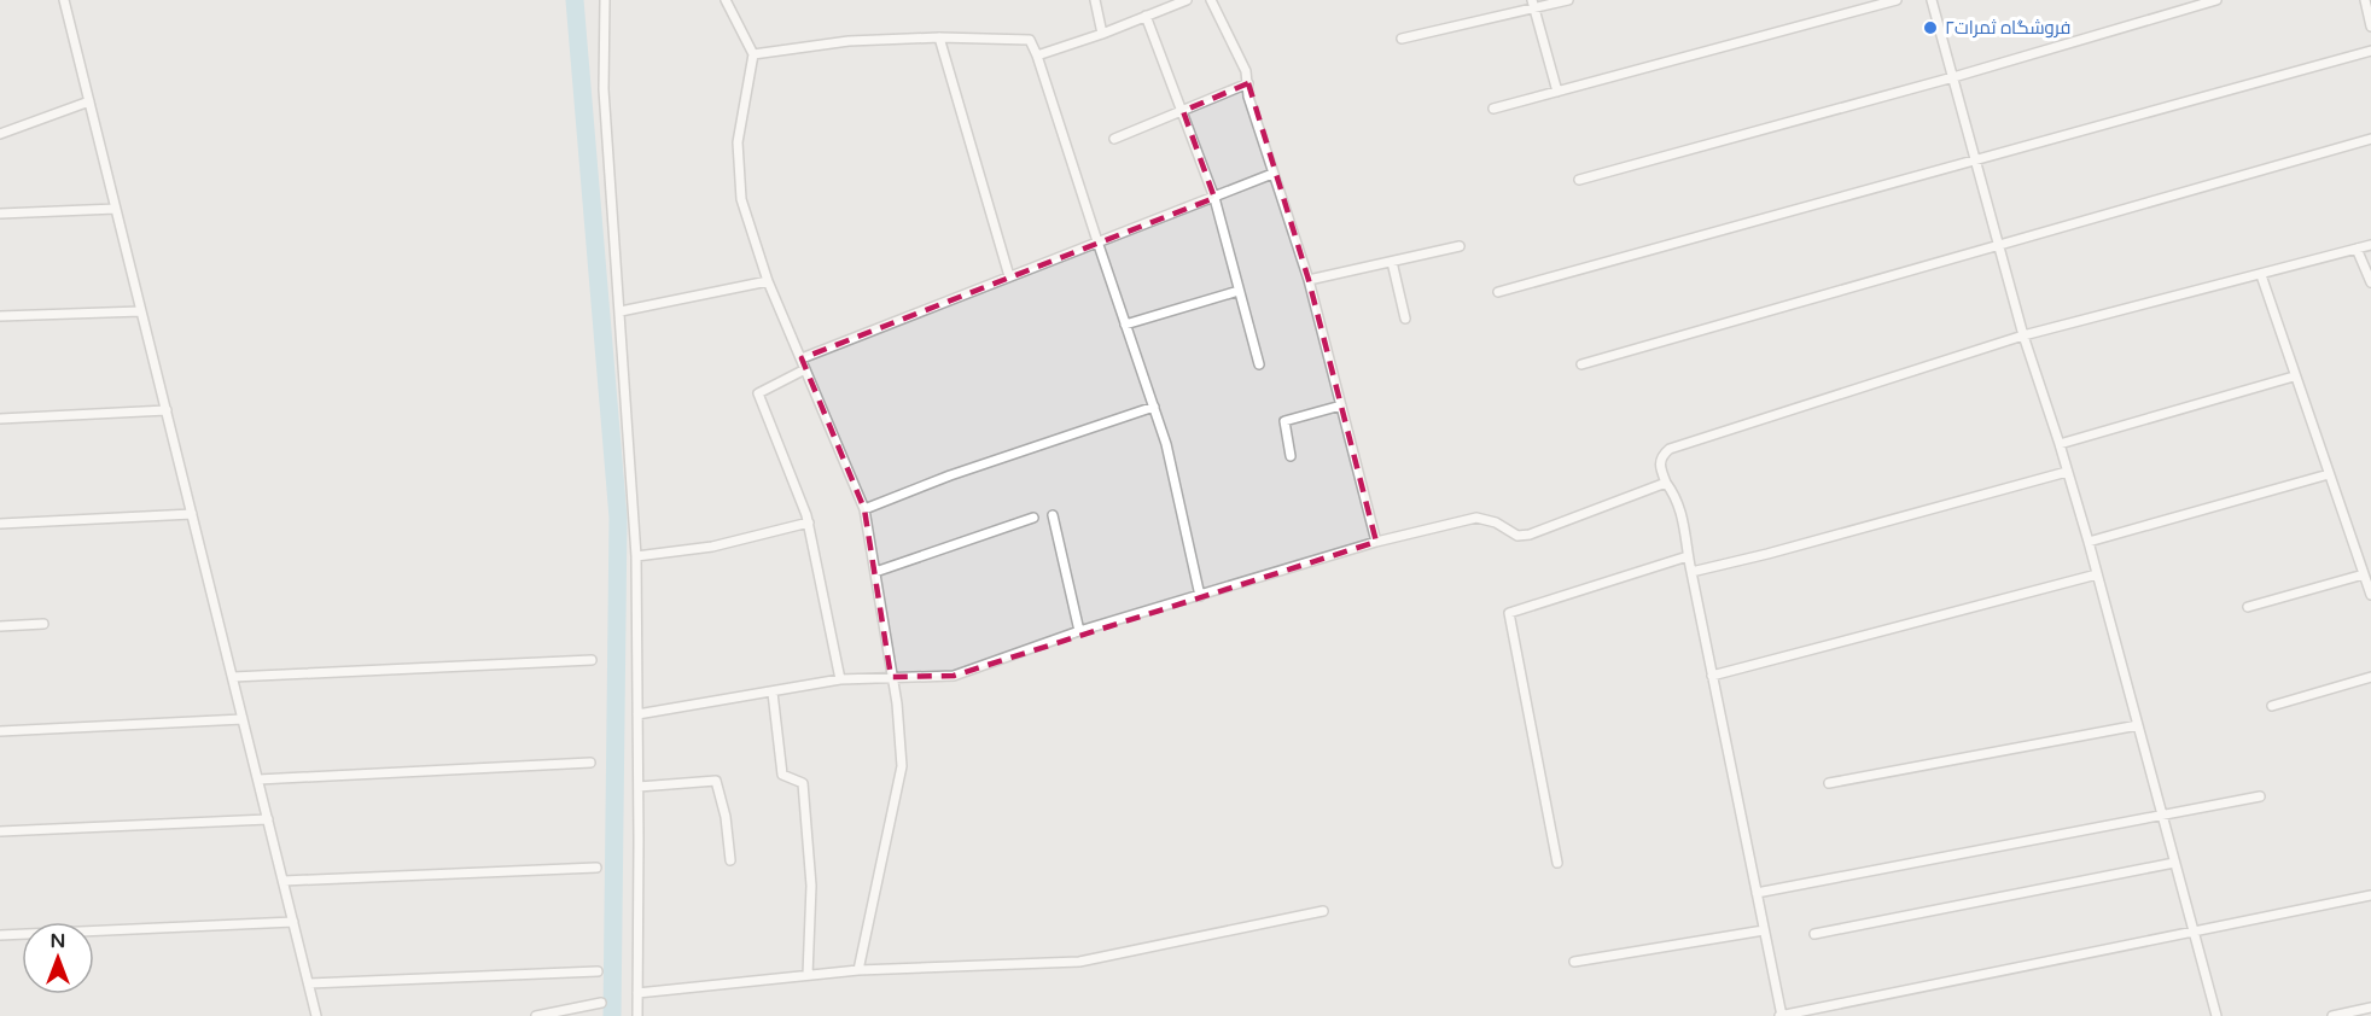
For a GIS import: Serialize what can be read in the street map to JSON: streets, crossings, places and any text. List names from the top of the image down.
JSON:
{
  "places": ["فروشگاه ثمرات٢"],
  "north": "top"
}
